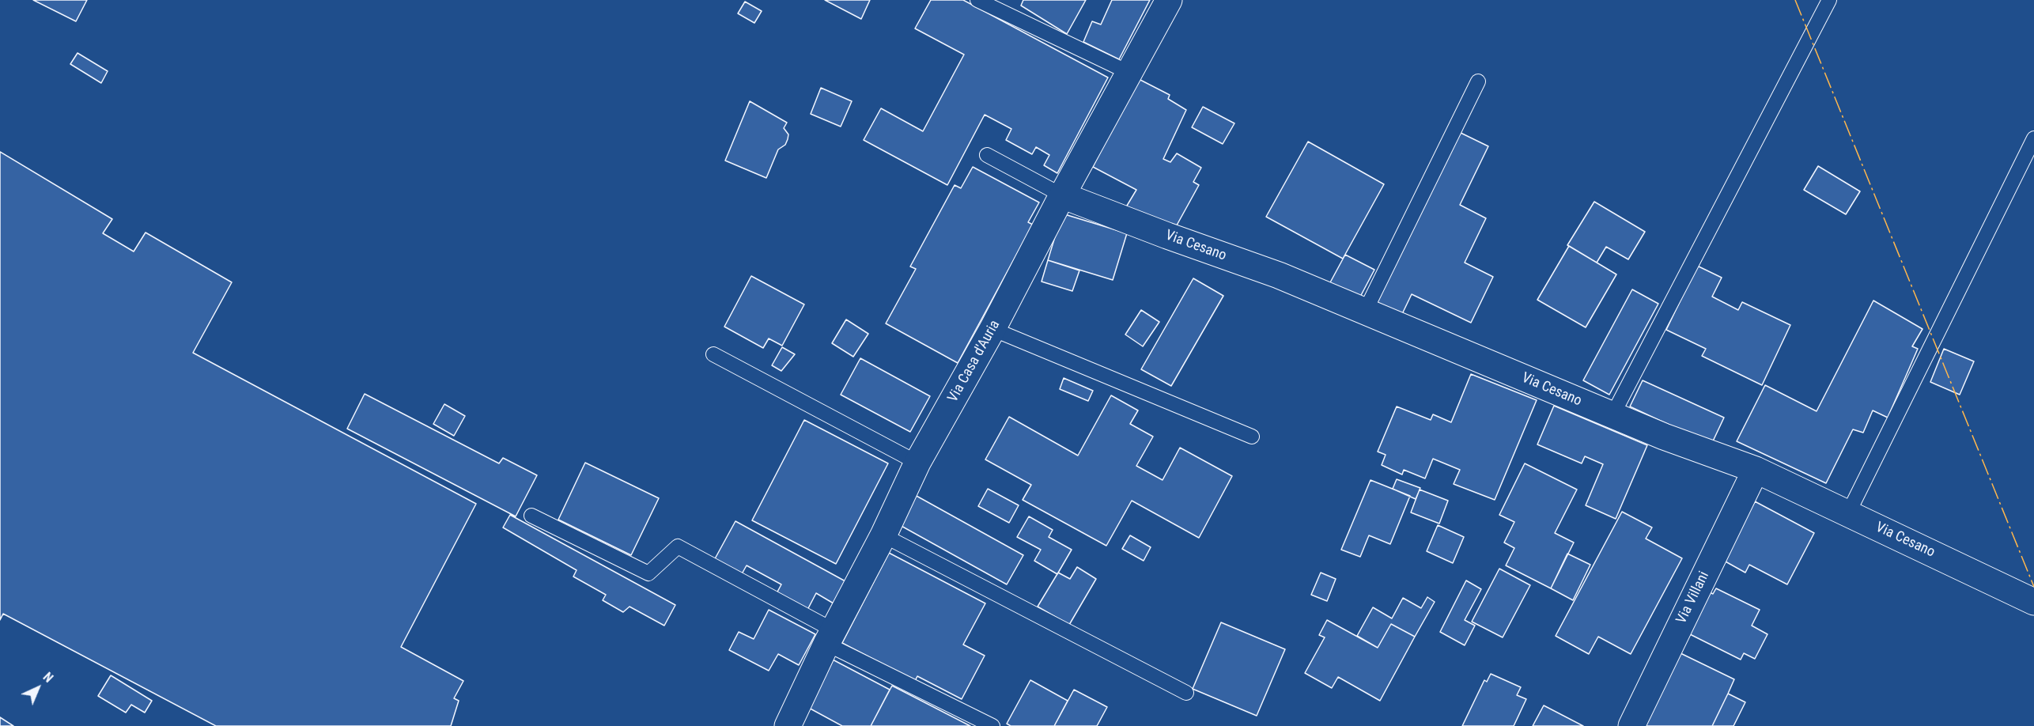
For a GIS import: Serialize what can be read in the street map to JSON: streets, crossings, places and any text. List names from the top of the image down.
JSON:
{
  "streets": {
    "street": ["Via Cesano", "Via Casa d'Auria", "Via Villani"]
  },
  "crossings": [
    ["Via Cesano", "Via Casa d'Auria"],
    ["Via Cesano", "Via Villani"]
  ],
  "north": "top right"
}
